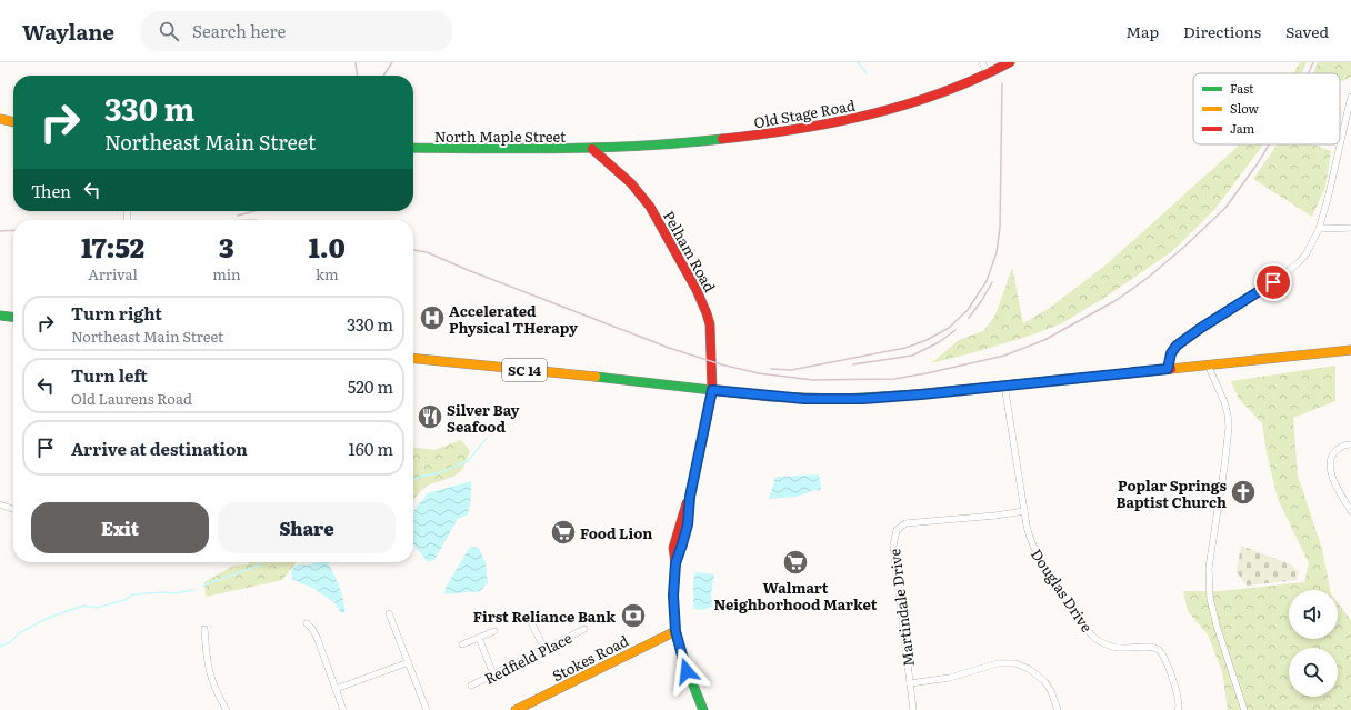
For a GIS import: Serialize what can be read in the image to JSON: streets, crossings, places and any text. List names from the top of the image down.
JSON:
{
  "streets": {
    "main road": [
      "Old Stage Road",
      "North Maple Street",
      "Pelham Road",
      "SC 14",
      "Stokes Road"
    ],
    "street": ["Douglas Drive", "Martindale Drive", "Redfield Place"]
  },
  "crossings": [
    ["Old Stage Road", "North Maple Street"],
    ["Old Stage Road", "Pelham Road"],
    ["North Maple Street", "Pelham Road"],
    ["Pelham Road", "SC 14"],
    ["Pelham Road", "Stokes Road"],
    ["Douglas Drive", "Martindale Drive"]
  ],
  "places": {
    "hospital": ["Accelerated Physical THerapy"],
    "restaurant": ["Silver Bay Seafood"],
    "church": ["Poplar Springs Baptist Church"],
    "supermarket": ["Food Lion", "Walmart Neighborhood Market"],
    "bank": ["First Reliance Bank"]
  },
  "legend": ["Fast", "Slow", "Jam"],
  "page": {
    "header": "Waylane",
    "search": "Search here",
    "nav": ["Map", "Directions", "Saved"],
    "turn": ["330 m", "Northeast Main Street"],
    "then": "Then",
    "eta": [
      "17:52",
      "Arrival",
      "3",
      "min",
      "1.0",
      "km"
    ],
    "list": [
      {
        "name": "Turn right",
        "note": "Northeast Main Street",
        "value": "330 m"
      },
      {
        "name": "Turn left",
        "note": "Old Laurens Road",
        "value": "520 m"
      },
      {
        "name": "Arrive at destination",
        "value": "160 m"
      }
    ],
    "buttons": ["Exit", "Share"]
  }
}
